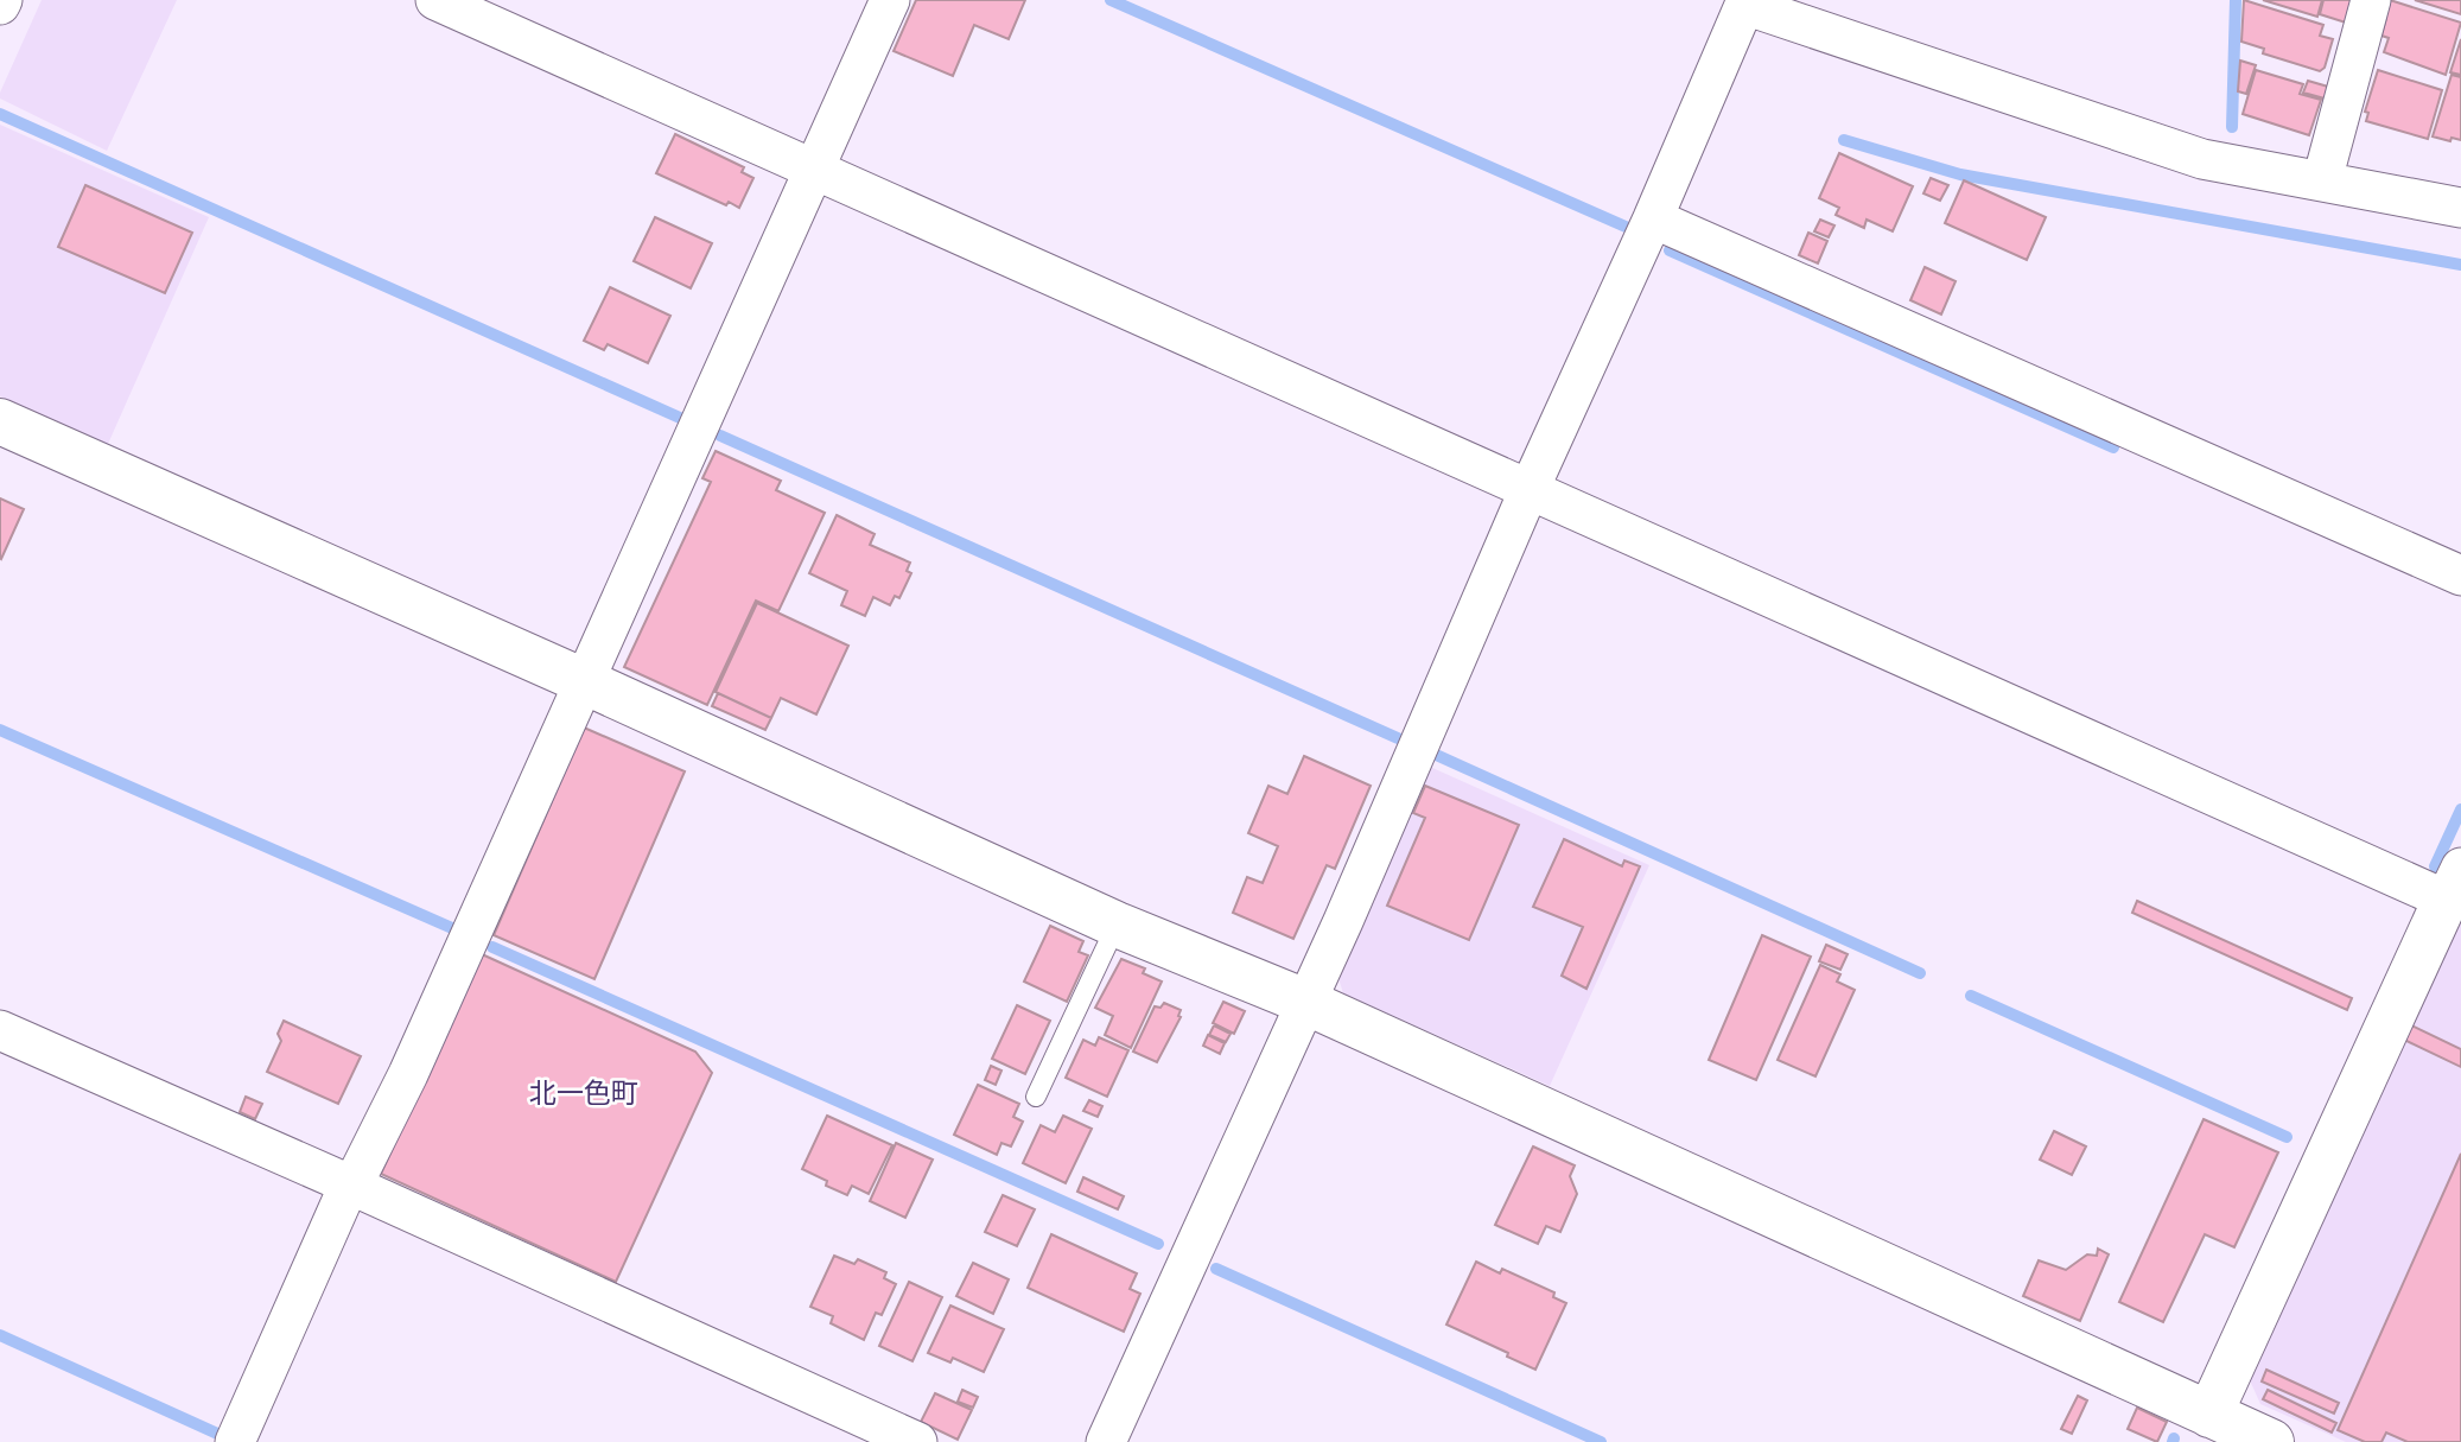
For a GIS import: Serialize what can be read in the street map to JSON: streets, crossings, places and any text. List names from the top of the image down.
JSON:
{
  "districts": ["北一色町"]
}
